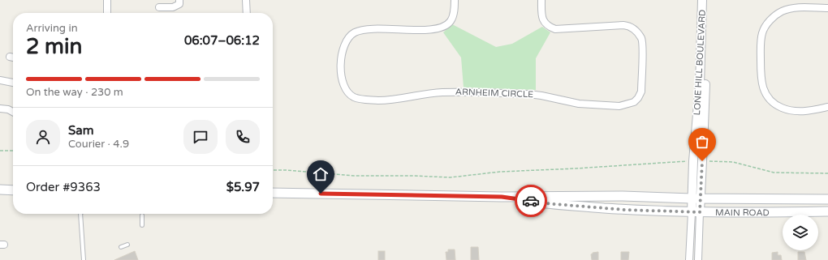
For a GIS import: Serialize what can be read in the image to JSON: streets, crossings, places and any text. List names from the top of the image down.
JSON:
{
  "streets": {
    "main road": ["MAIN ROAD"],
    "street": ["LONE HILL BOULEVARD", "ARNHEIM CIRCLE"]
  },
  "crossings": [
    ["LONE HILL BOULEVARD", "MAIN ROAD"]
  ],
  "page": {
    "heading": ["2 min", "Arriving in", "06:07–06:12"],
    "panel": [
      "Sam",
      "Courier · 4.9",
      "Order #9363",
      "$5.97"
    ],
    "bar": "On the way · 230 m"
  }
}
